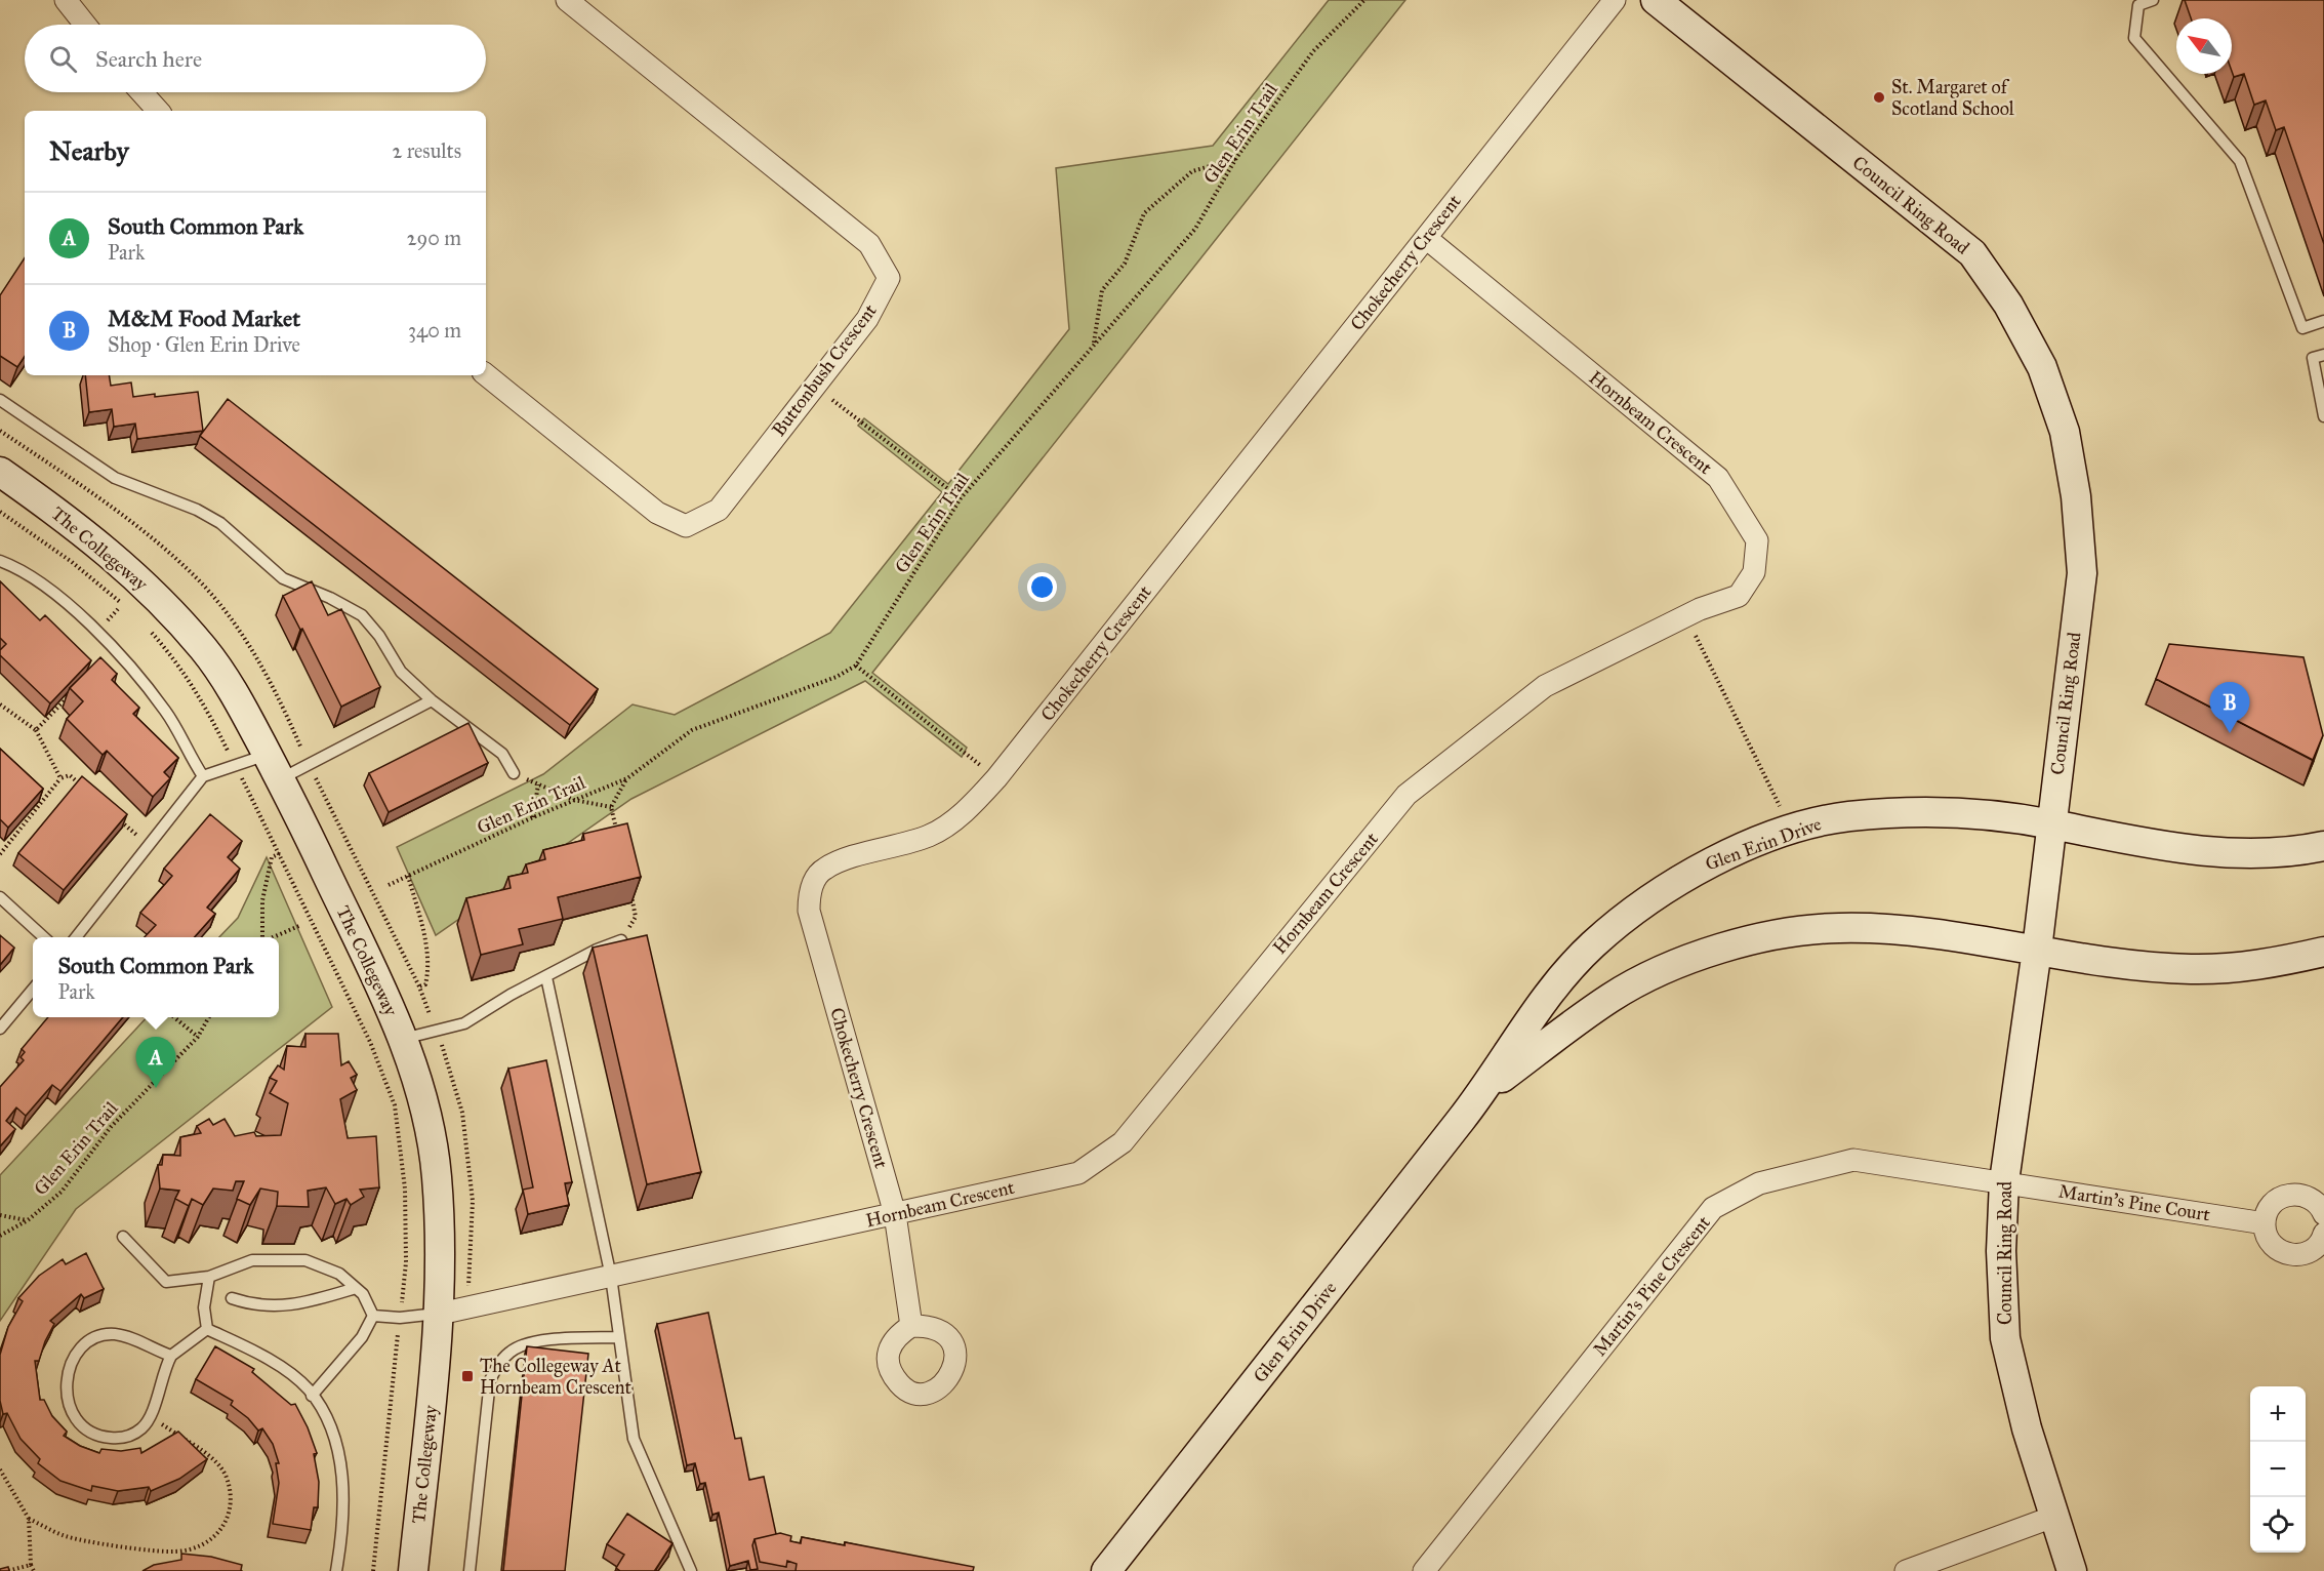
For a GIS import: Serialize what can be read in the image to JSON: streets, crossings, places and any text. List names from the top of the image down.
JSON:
{
  "streets": {
    "street": [
      "Council Ring Road",
      "Chokecherry Crescent",
      "Buttonbush Crescent",
      "Hornbeam Crescent",
      "The Collegeway",
      "Glen Erin Drive",
      "Martin's Pine Court",
      "Martin's Pine Crescent"
    ],
    "path": ["Glen Erin Trail"]
  },
  "crossings": [
    ["Council Ring Road", "Glen Erin Drive"],
    ["Council Ring Road", "Martin's Pine Court"],
    ["Council Ring Road", "Martin's Pine Crescent"],
    ["Chokecherry Crescent", "Hornbeam Crescent"],
    ["Hornbeam Crescent", "The Collegeway"],
    ["Martin's Pine Court", "Martin's Pine Crescent"]
  ],
  "places": {
    "other": ["St. Margaret of Scotland School"],
    "transit": ["The Collegeway At Hornbeam Crescent"]
  },
  "north": "top left",
  "page": {
    "search": "Search here",
    "heading": ["Nearby", "2 results"],
    "list": [
      {
        "mark": "A",
        "name": "South Common Park",
        "note": "Park",
        "value": "290 m"
      },
      {
        "mark": "B",
        "name": "M&M Food Market",
        "note": "Shop · Glen Erin Drive",
        "value": "340 m"
      }
    ],
    "pins": ["B", "A"],
    "popup": ["South Common Park", "Park"],
    "map_buttons": ["+", "−"]
  }
}
